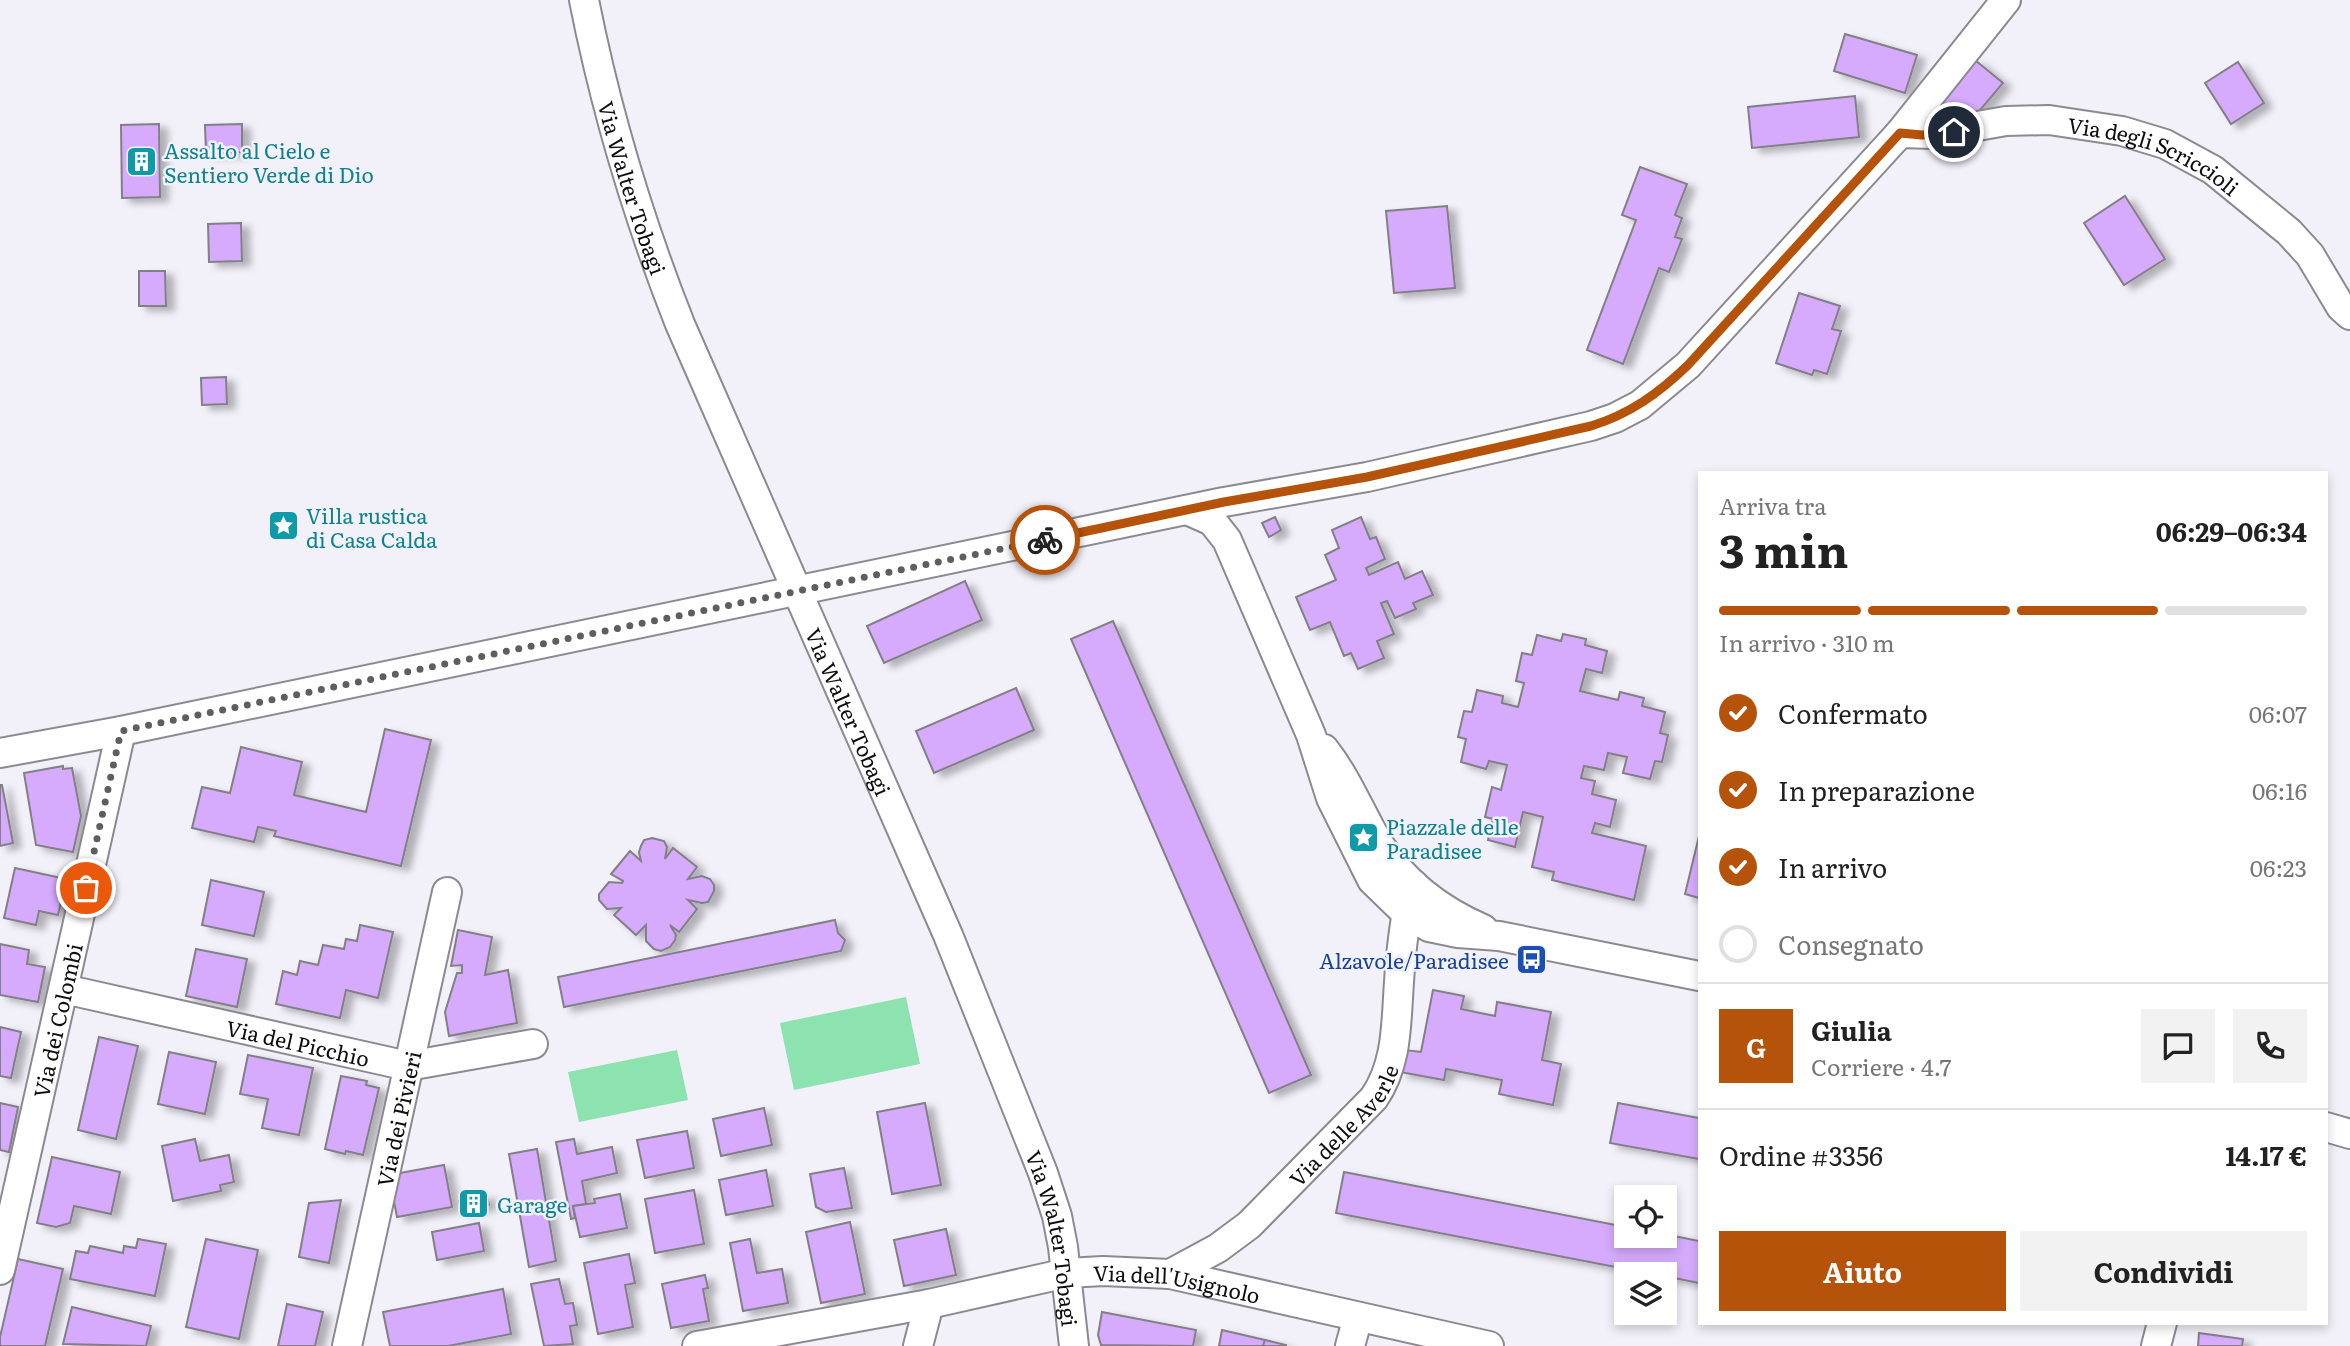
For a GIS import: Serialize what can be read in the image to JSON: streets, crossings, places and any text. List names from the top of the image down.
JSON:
{
  "streets": {
    "street": [
      "Via degli Scriccioli",
      "Via Walter Tobagi",
      "Via dei Colombi",
      "Via del Picchio",
      "Via dei Pivieri",
      "Via delle Averle",
      "Via dell'Usignolo"
    ]
  },
  "crossings": [
    ["Via Walter Tobagi", "Via dell'Usignolo"],
    ["Via dei Colombi", "Via del Picchio"],
    ["Via del Picchio", "Via dei Pivieri"],
    ["Via delle Averle", "Via dell'Usignolo"]
  ],
  "places": {
    "building": ["Assalto al Cielo e Sentiero Verde di Dio", "Garage"],
    "place": ["Villa rustica di Casa Calda", "Piazzale delle Paradisee"],
    "bus stop": ["Alzavole/Paradisee"]
  },
  "page": {
    "heading": ["3 min", "Arriva tra", "06:29–06:34"],
    "panel": [
      "Giulia",
      "Corriere · 4.7",
      "Ordine #3356",
      "14.17 €"
    ],
    "bar": "In arrivo · 310 m",
    "list": [
      ["Confermato", "06:07"],
      ["In preparazione", "06:16"],
      ["In arrivo", "06:23"],
      "Consegnato"
    ],
    "round": "G",
    "buttons": ["Aiuto", "Condividi"]
  }
}
